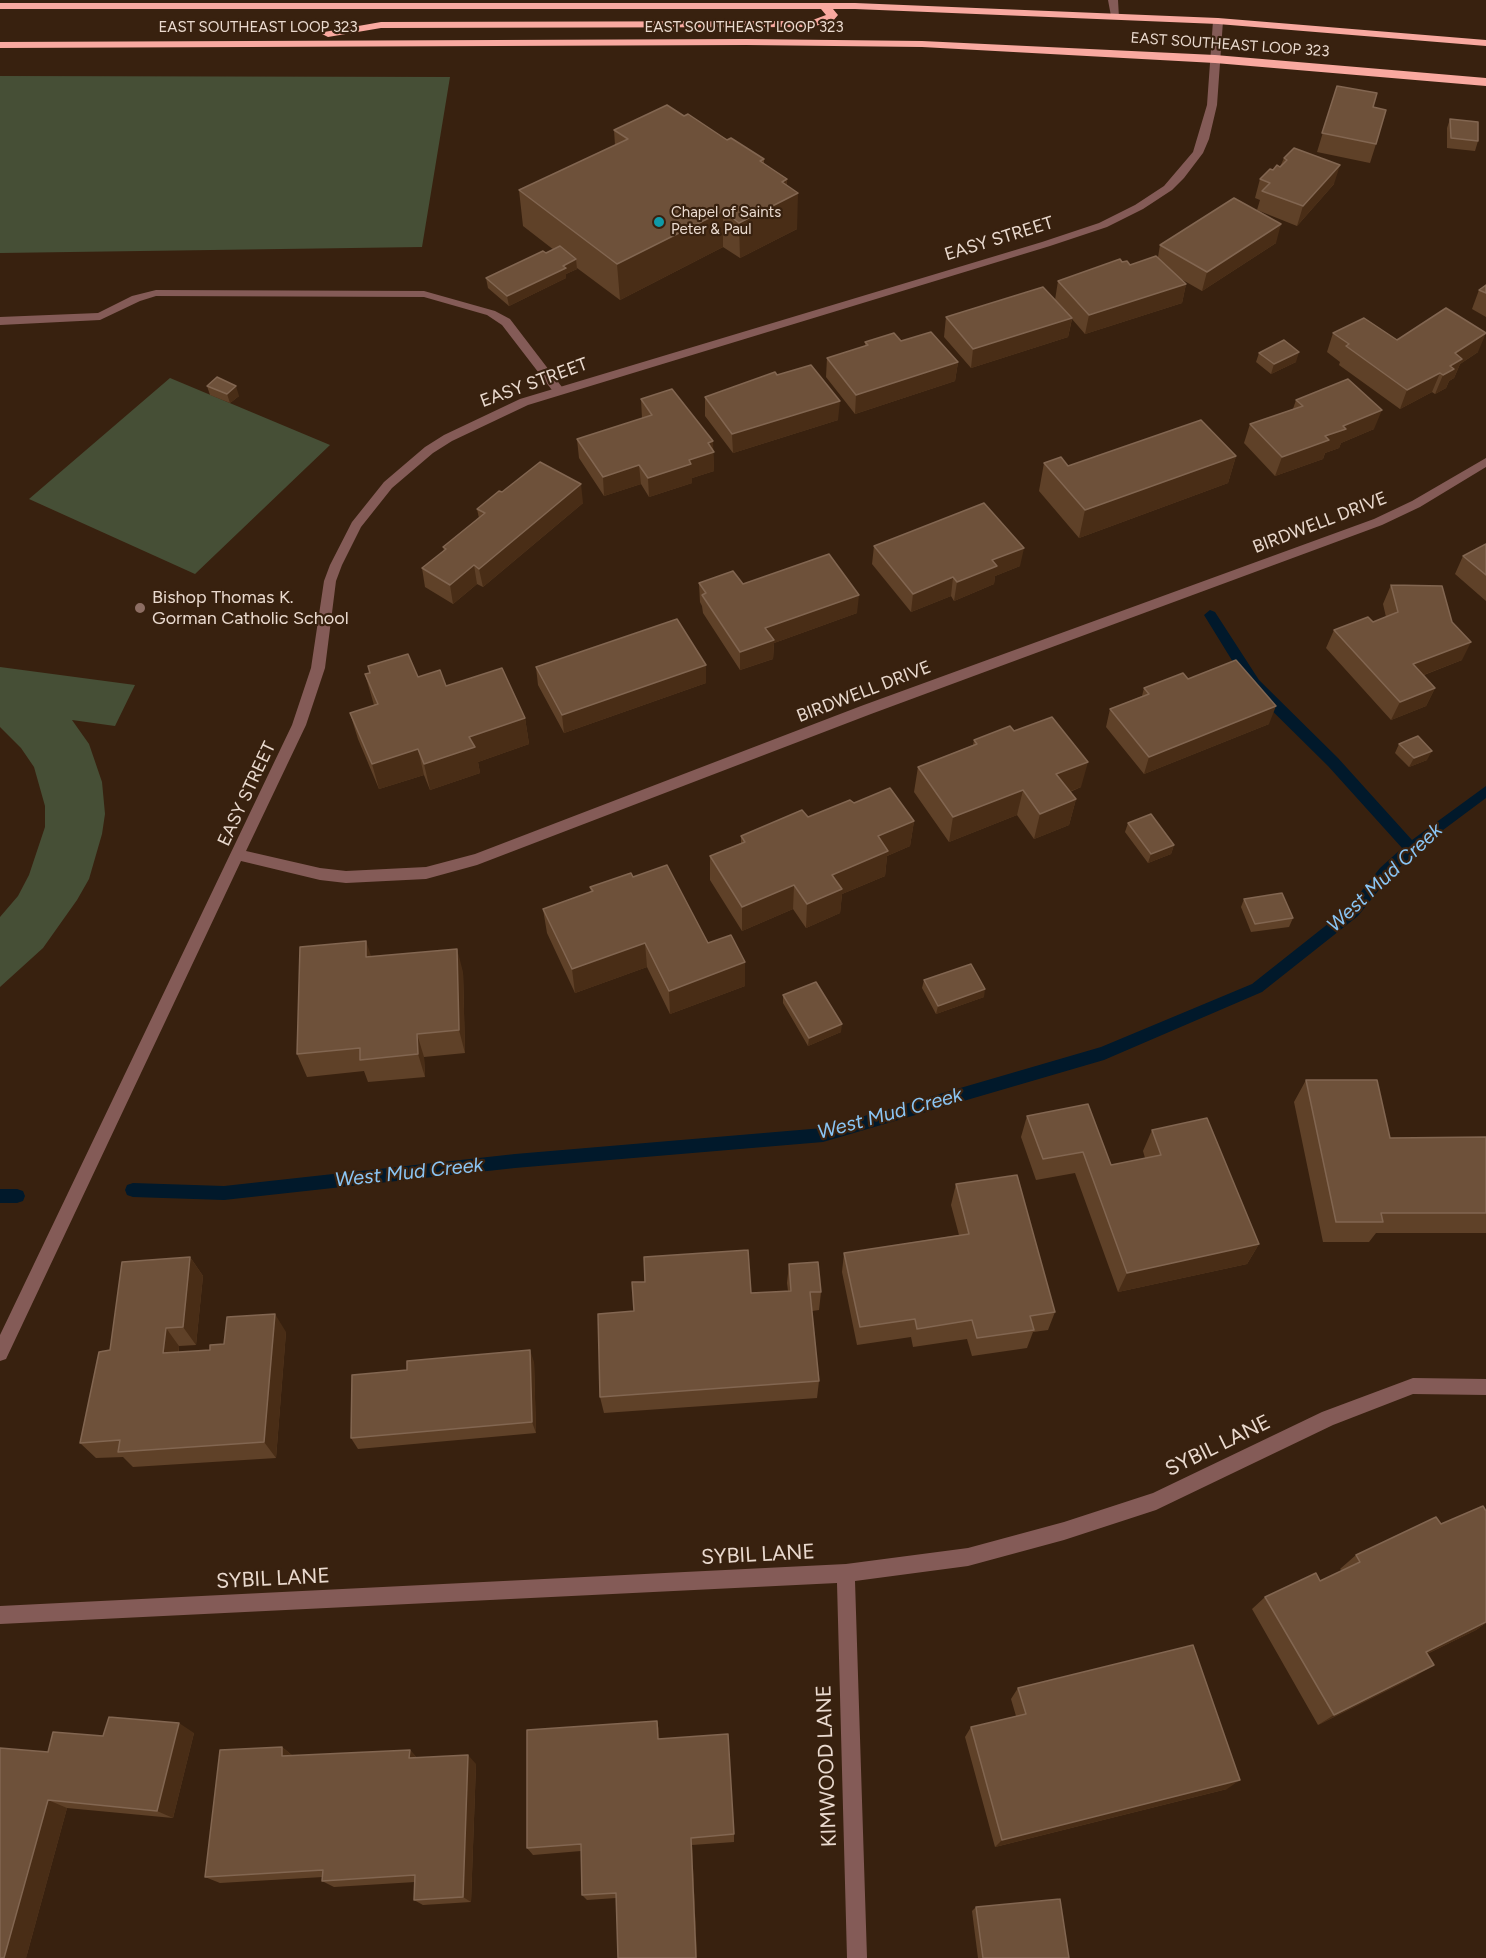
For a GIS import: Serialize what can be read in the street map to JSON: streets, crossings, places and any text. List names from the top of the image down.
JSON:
{
  "streets": {
    "highway": ["EAST SOUTHEAST LOOP 323"],
    "street": [
      "EASY STREET",
      "BIRDWELL DRIVE",
      "SYBIL LANE",
      "KIMWOOD LANE"
    ]
  },
  "crossings": [
    ["EAST SOUTHEAST LOOP 323", "EASY STREET"],
    ["EASY STREET", "BIRDWELL DRIVE"],
    ["SYBIL LANE", "KIMWOOD LANE"]
  ],
  "water": ["West Mud Creek"],
  "places": ["Chapel of Saints Peter & Paul", "Bishop Thomas K. Gorman Catholic School"]
}
